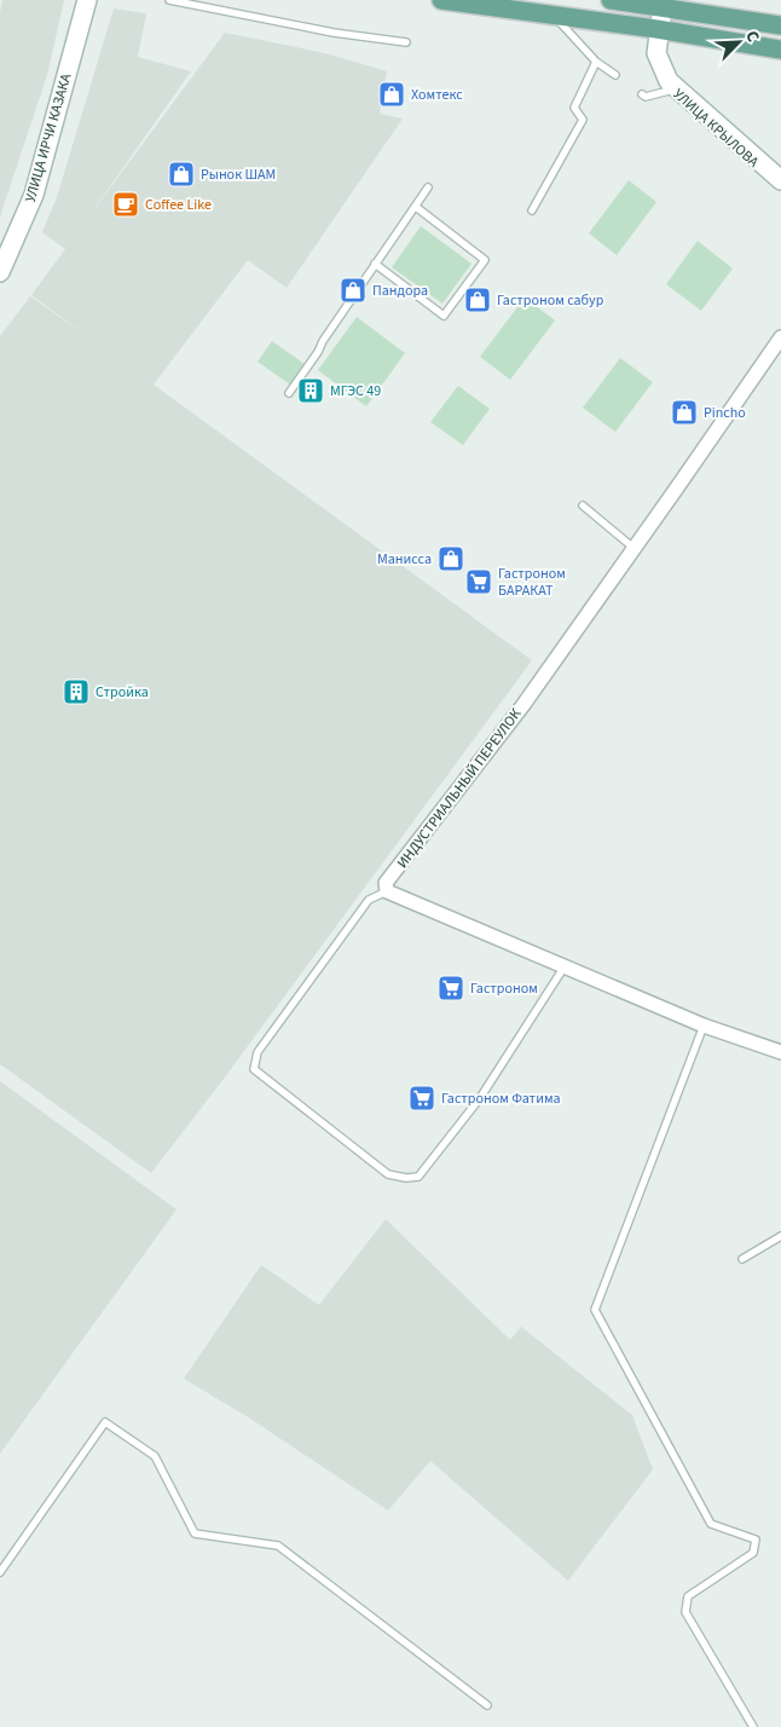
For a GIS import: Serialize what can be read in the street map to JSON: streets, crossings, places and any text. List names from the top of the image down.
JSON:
{
  "streets": {
    "main road": ["УЛИЦА КРЫЛОВА", "УЛИЦА ИРЧИ КАЗАКА"],
    "street": ["ИНДУСТРИАЛЬНЫЙ ПЕРЕУЛОК"]
  },
  "places": {
    "shop": [
      "Хомтекс",
      "Рынок ШАМ",
      "Пандора",
      "Гастроном сабур",
      "Pincho",
      "Манисса"
    ],
    "cafe": ["Coffee Like"],
    "building": ["МГЭС 49", "Стройка"],
    "supermarket": ["Гастроном БАРАКАТ", "Гастроном", "Гастроном Фатима"]
  },
  "north": "top right"
}
